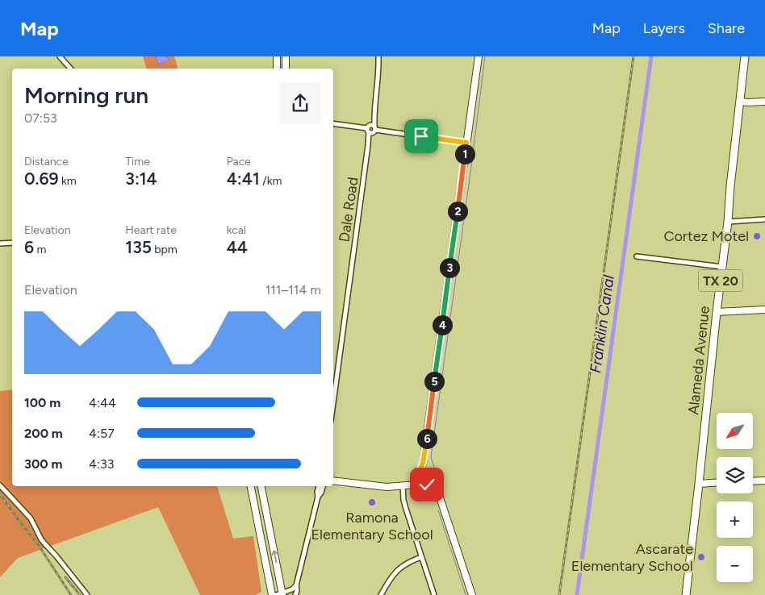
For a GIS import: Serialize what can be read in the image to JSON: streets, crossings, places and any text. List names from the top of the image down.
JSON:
{
  "streets": {
    "main road": ["TX 20", "Alameda Avenue"],
    "street": ["Dale Road"]
  },
  "water": ["Franklin Canal"],
  "places": ["Cortez Motel", "Ramona Elementary School", "Ascarate Elementary School"],
  "north": "bottom left",
  "page": {
    "header": "Map",
    "nav": ["Map", "Layers", "Share"],
    "heading": ["Morning run", "07:53"],
    "stats": [
      ["Distance", "0.69 km"],
      ["Time", "3:14"],
      ["Pace", "4:41 /km"],
      ["Elevation", "6 m"],
      ["Heart rate", "135 bpm"],
      ["kcal", "44"]
    ],
    "pins": [
      "1",
      "2",
      "3",
      "4",
      "5",
      "6"
    ],
    "chart": ["Elevation", "111–114 m"],
    "list": [
      {
        "name": "100 m",
        "note": "4:44"
      },
      {
        "name": "200 m",
        "note": "4:57"
      },
      {
        "name": "300 m",
        "note": "4:33"
      }
    ],
    "map_buttons": ["+", "−"]
  }
}
